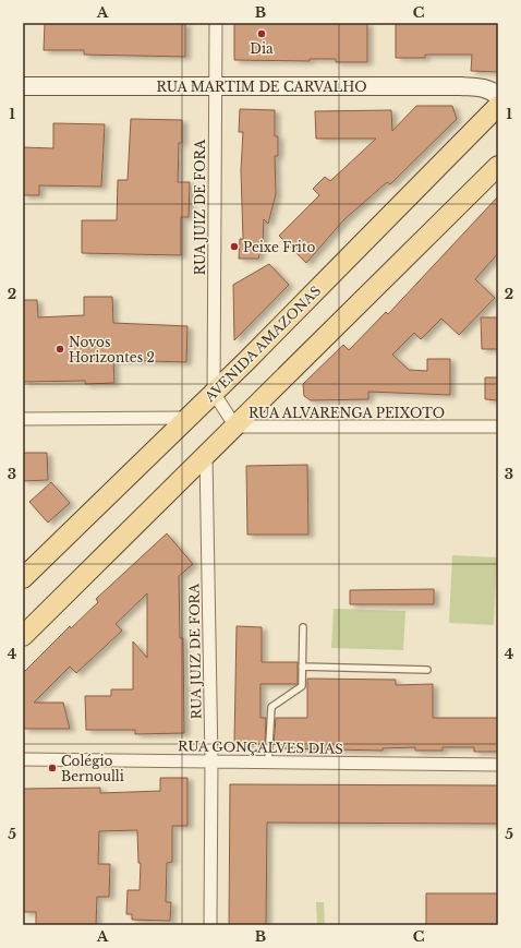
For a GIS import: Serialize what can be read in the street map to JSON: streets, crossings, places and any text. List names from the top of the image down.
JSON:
{
  "streets": {
    "main road": ["AVENIDA AMAZONAS"],
    "street": [
      "RUA MARTIM DE CARVALHO",
      "RUA JUIZ DE FORA",
      "RUA ALVARENGA PEIXOTO",
      "RUA GONÇALVES DIAS"
    ]
  },
  "crossings": [
    ["RUA MARTIM DE CARVALHO", "RUA JUIZ DE FORA"],
    ["RUA JUIZ DE FORA", "AVENIDA AMAZONAS"],
    ["RUA JUIZ DE FORA", "RUA ALVARENGA PEIXOTO"],
    ["RUA JUIZ DE FORA", "RUA GONÇALVES DIAS"],
    ["AVENIDA AMAZONAS", "RUA ALVARENGA PEIXOTO"]
  ],
  "places": [
    "Dia",
    "Peixe Frito",
    "Novos Horizontes 2",
    "Colégio Bernoulli"
  ],
  "grid": {
    "columns": ["A", "B", "C"],
    "rows": [
      "1",
      "2",
      "3",
      "4",
      "5"
    ]
  }
}
